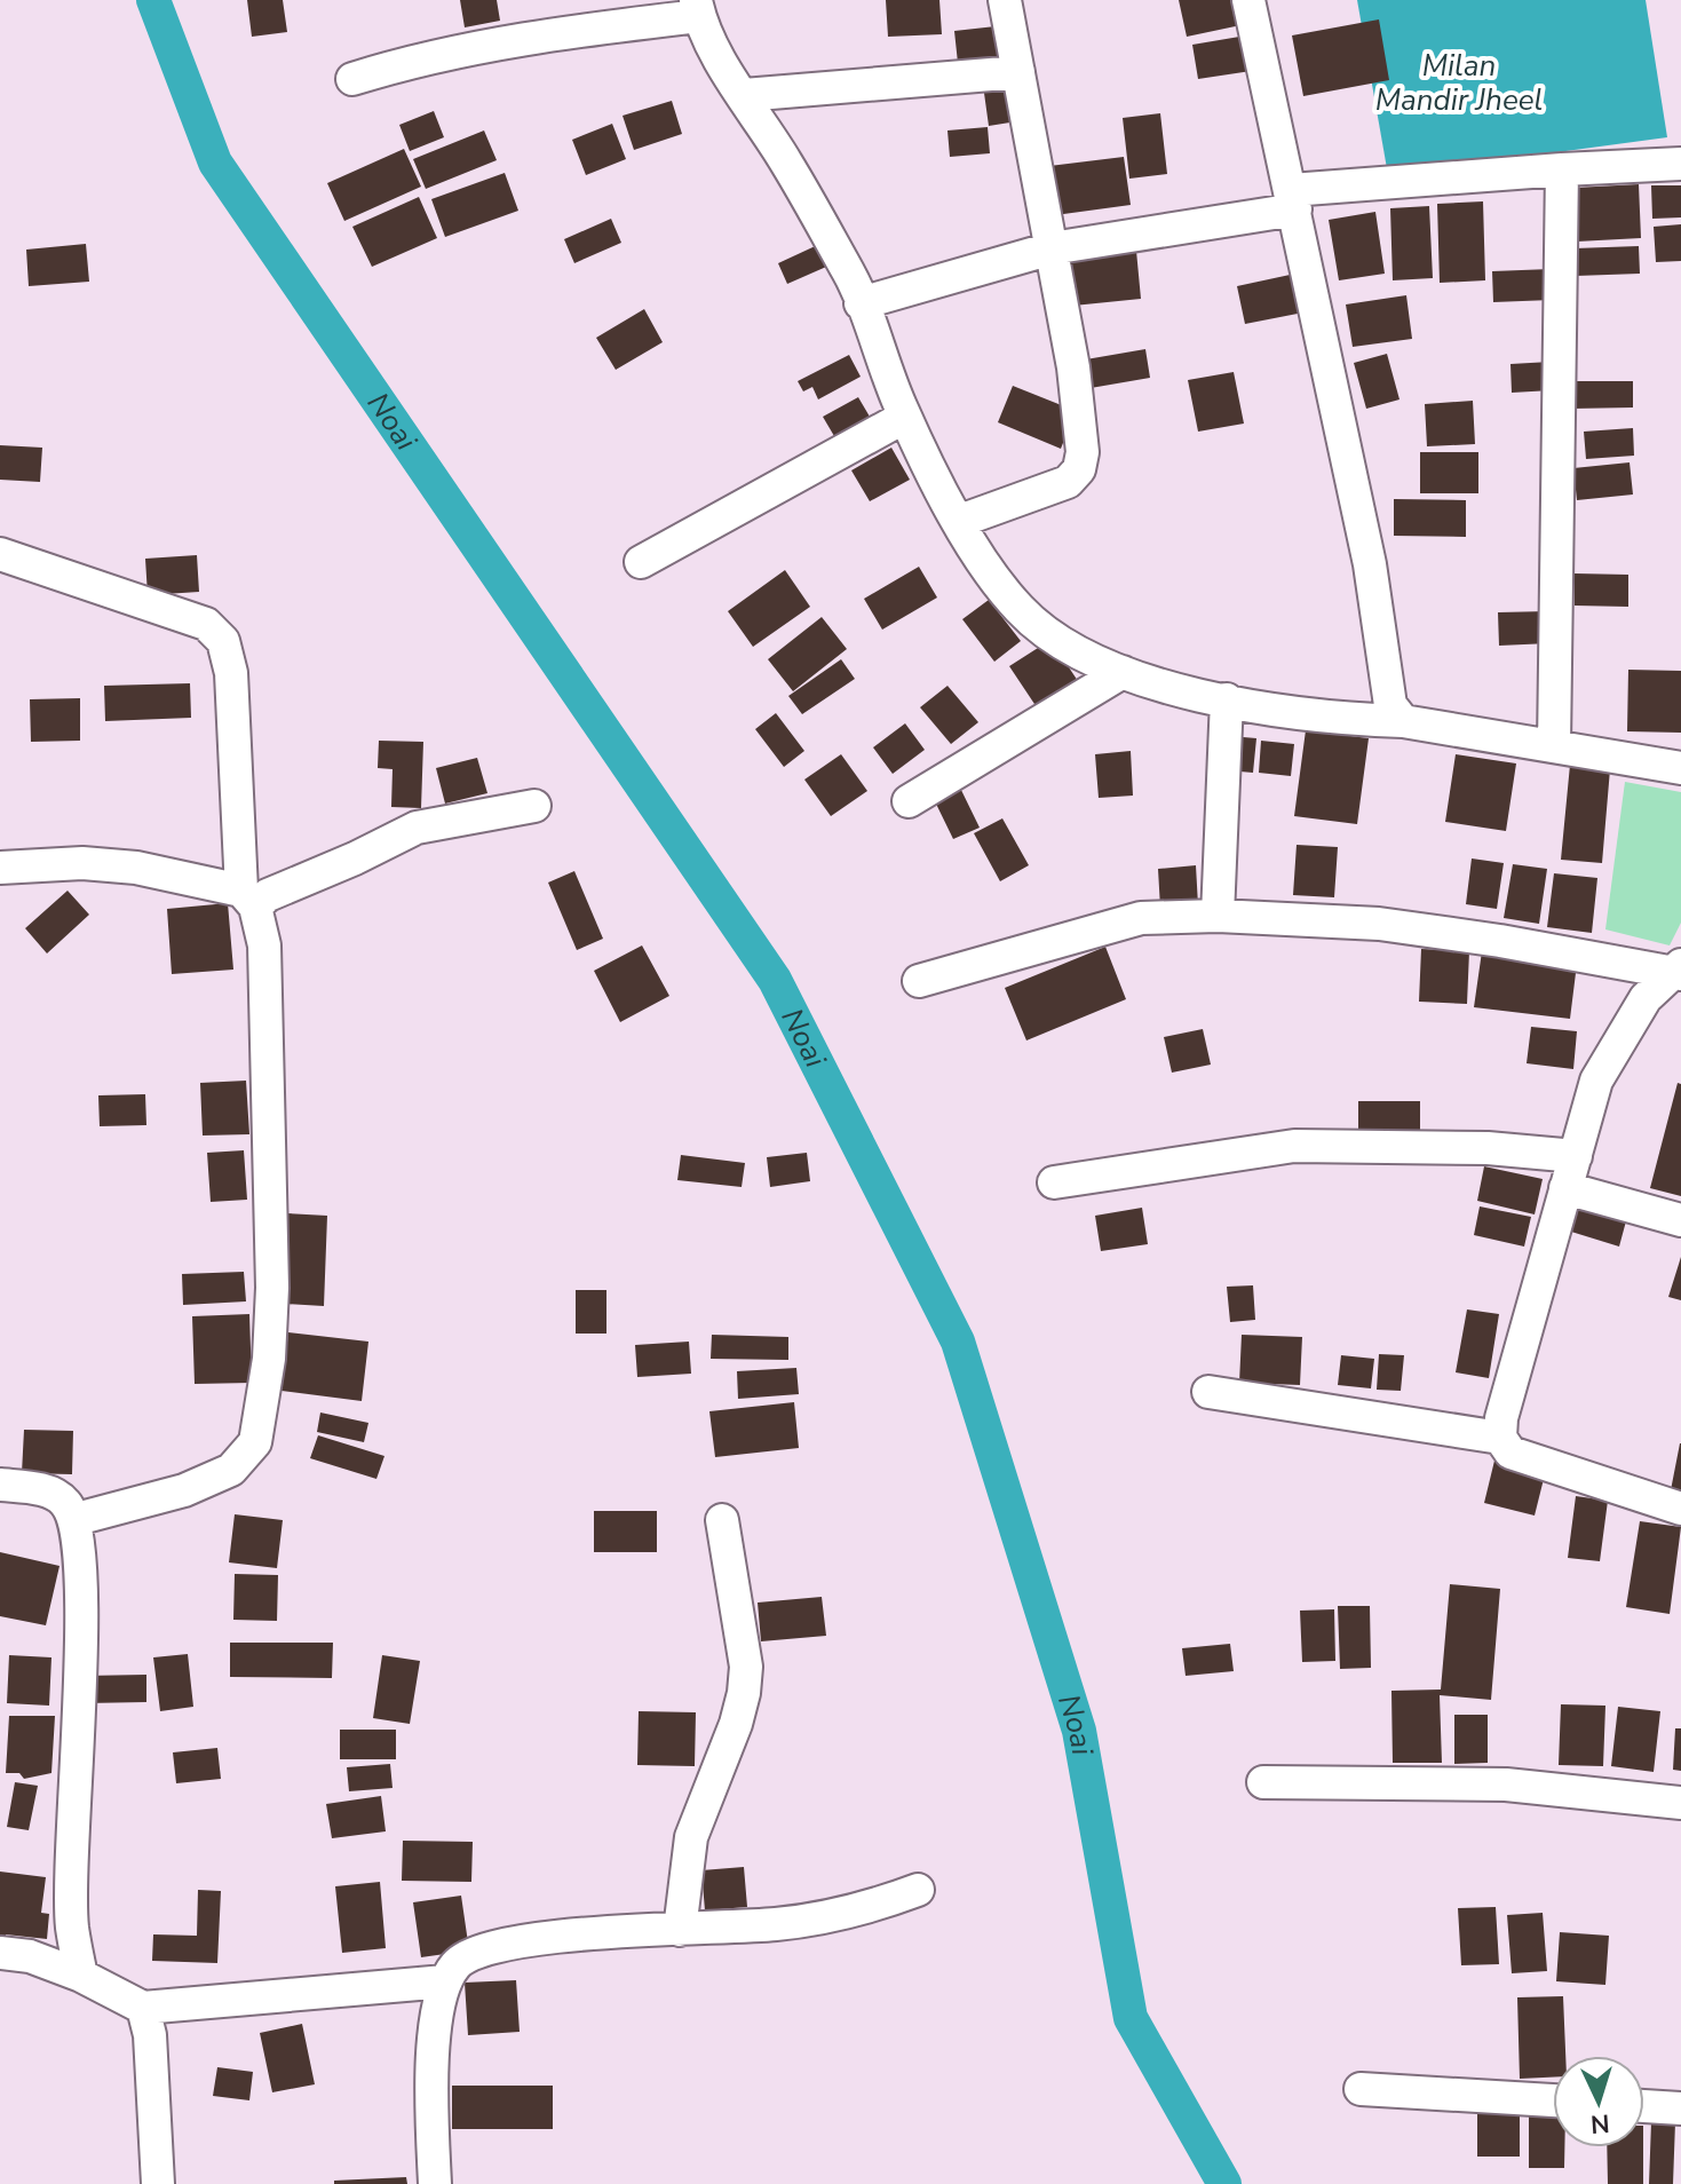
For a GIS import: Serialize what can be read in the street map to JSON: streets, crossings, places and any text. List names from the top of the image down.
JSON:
{
  "water": ["Milan Mandir Jheel", "Noai"],
  "north": "bottom"
}
